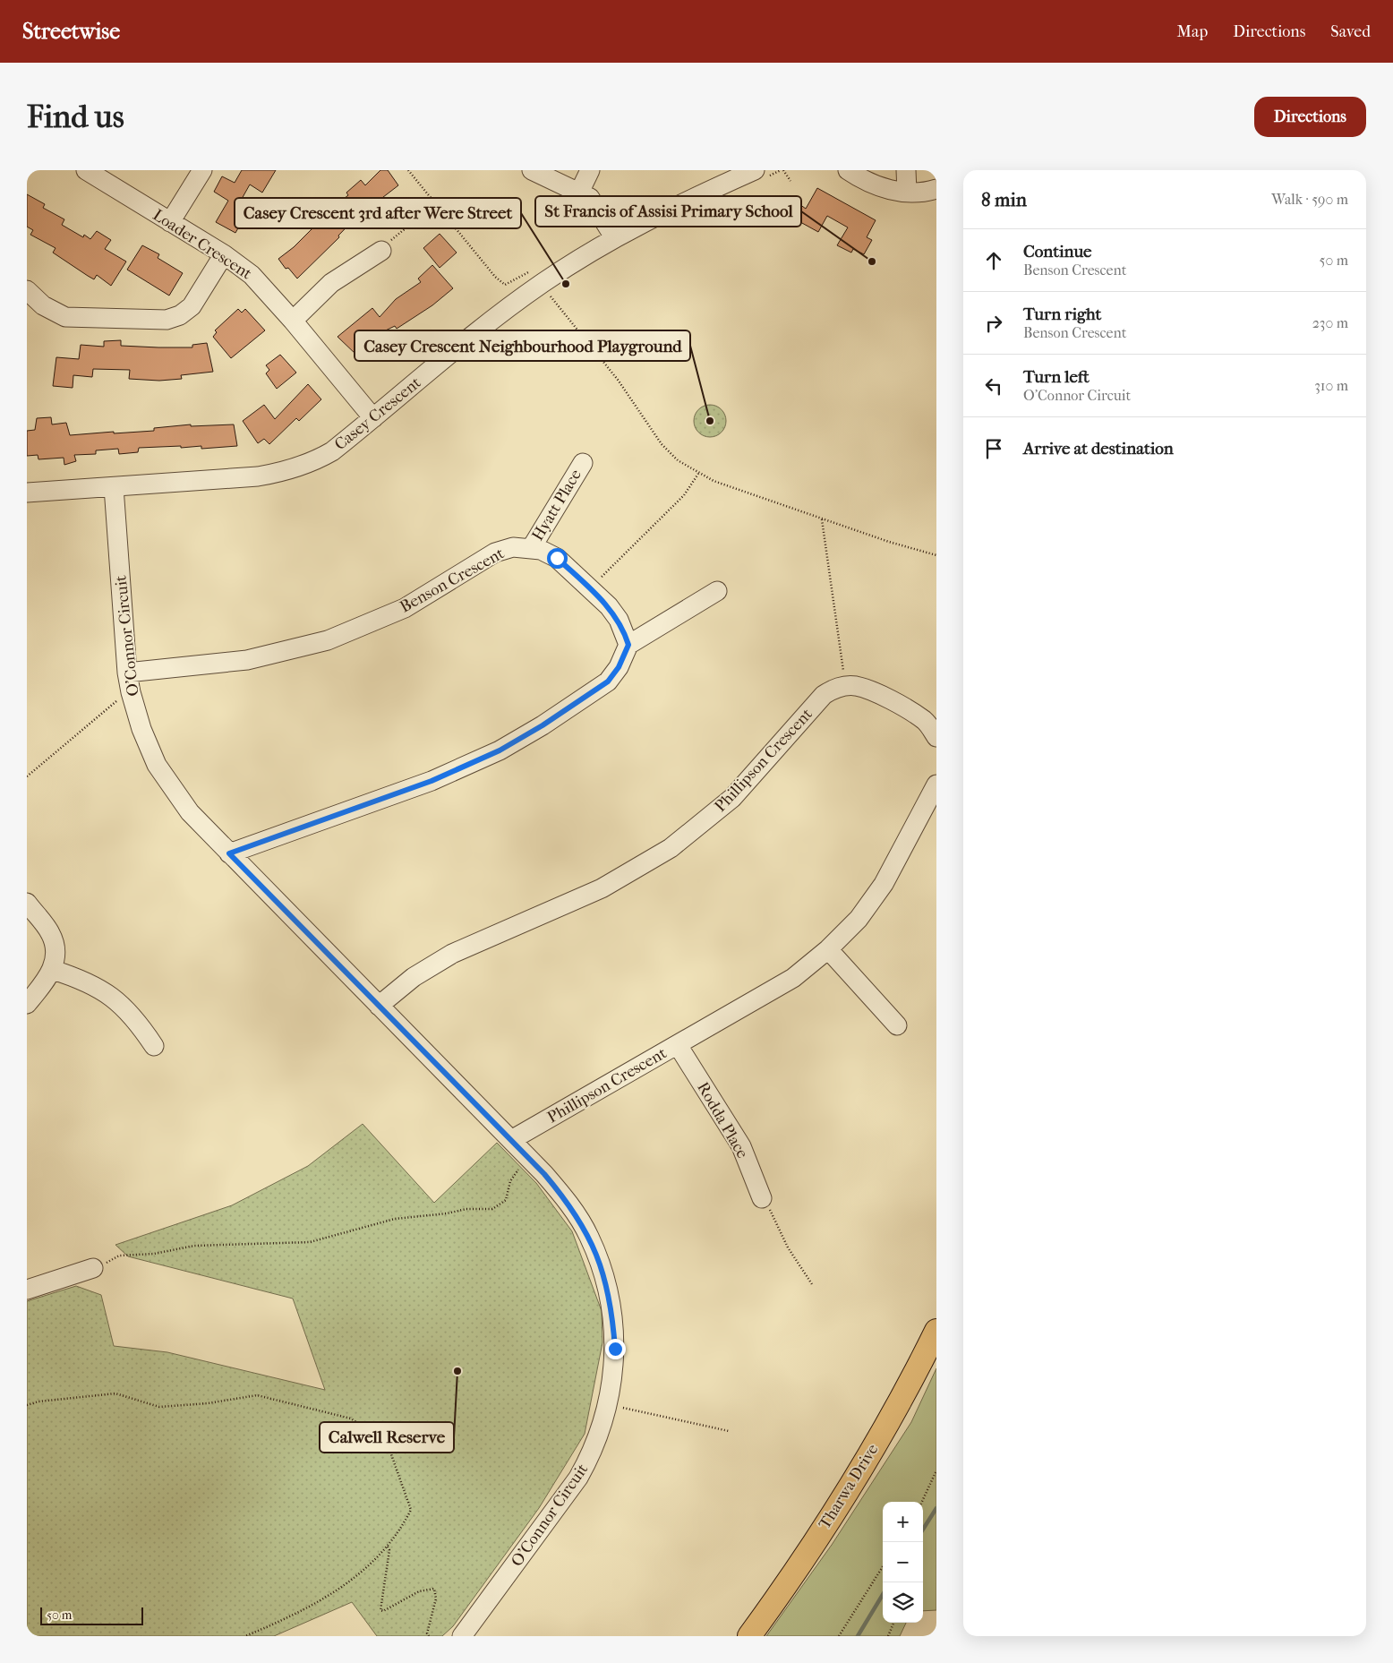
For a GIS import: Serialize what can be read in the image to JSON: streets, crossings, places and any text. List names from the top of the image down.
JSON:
{
  "streets": {
    "main road": ["Tharwa Drive"],
    "street": [
      "Loader Crescent",
      "Casey Crescent",
      "Hyatt Place",
      "Benson Crescent",
      "O'Connor Circuit",
      "Phillipson Crescent",
      "Rodda Place"
    ]
  },
  "crossings": [
    ["Loader Crescent", "Casey Crescent"],
    ["Casey Crescent", "O'Connor Circuit"],
    ["Hyatt Place", "Benson Crescent"],
    ["Benson Crescent", "O'Connor Circuit"],
    ["O'Connor Circuit", "Phillipson Crescent"],
    ["Phillipson Crescent", "Rodda Place"]
  ],
  "places": [
    "St Francis of Assisi Primary School",
    "Casey Crescent 3rd after Were Street",
    "Casey Crescent Neighbourhood Playground",
    "Calwell Reserve"
  ],
  "scale_bar": "50 m",
  "page": {
    "header": "Streetwise",
    "nav": ["Map", "Directions", "Saved"],
    "buttons": "Directions",
    "title": "Find us",
    "heading": ["8 min", "Walk · 590 m"],
    "list": [
      ["Continue", "Benson Crescent", "50 m"],
      ["Turn right", "Benson Crescent", "230 m"],
      ["Turn left", "O'Connor Circuit", "310 m"],
      "Arrive at destination"
    ],
    "map_buttons": ["+", "−"],
    "scale": "50 m"
  }
}
